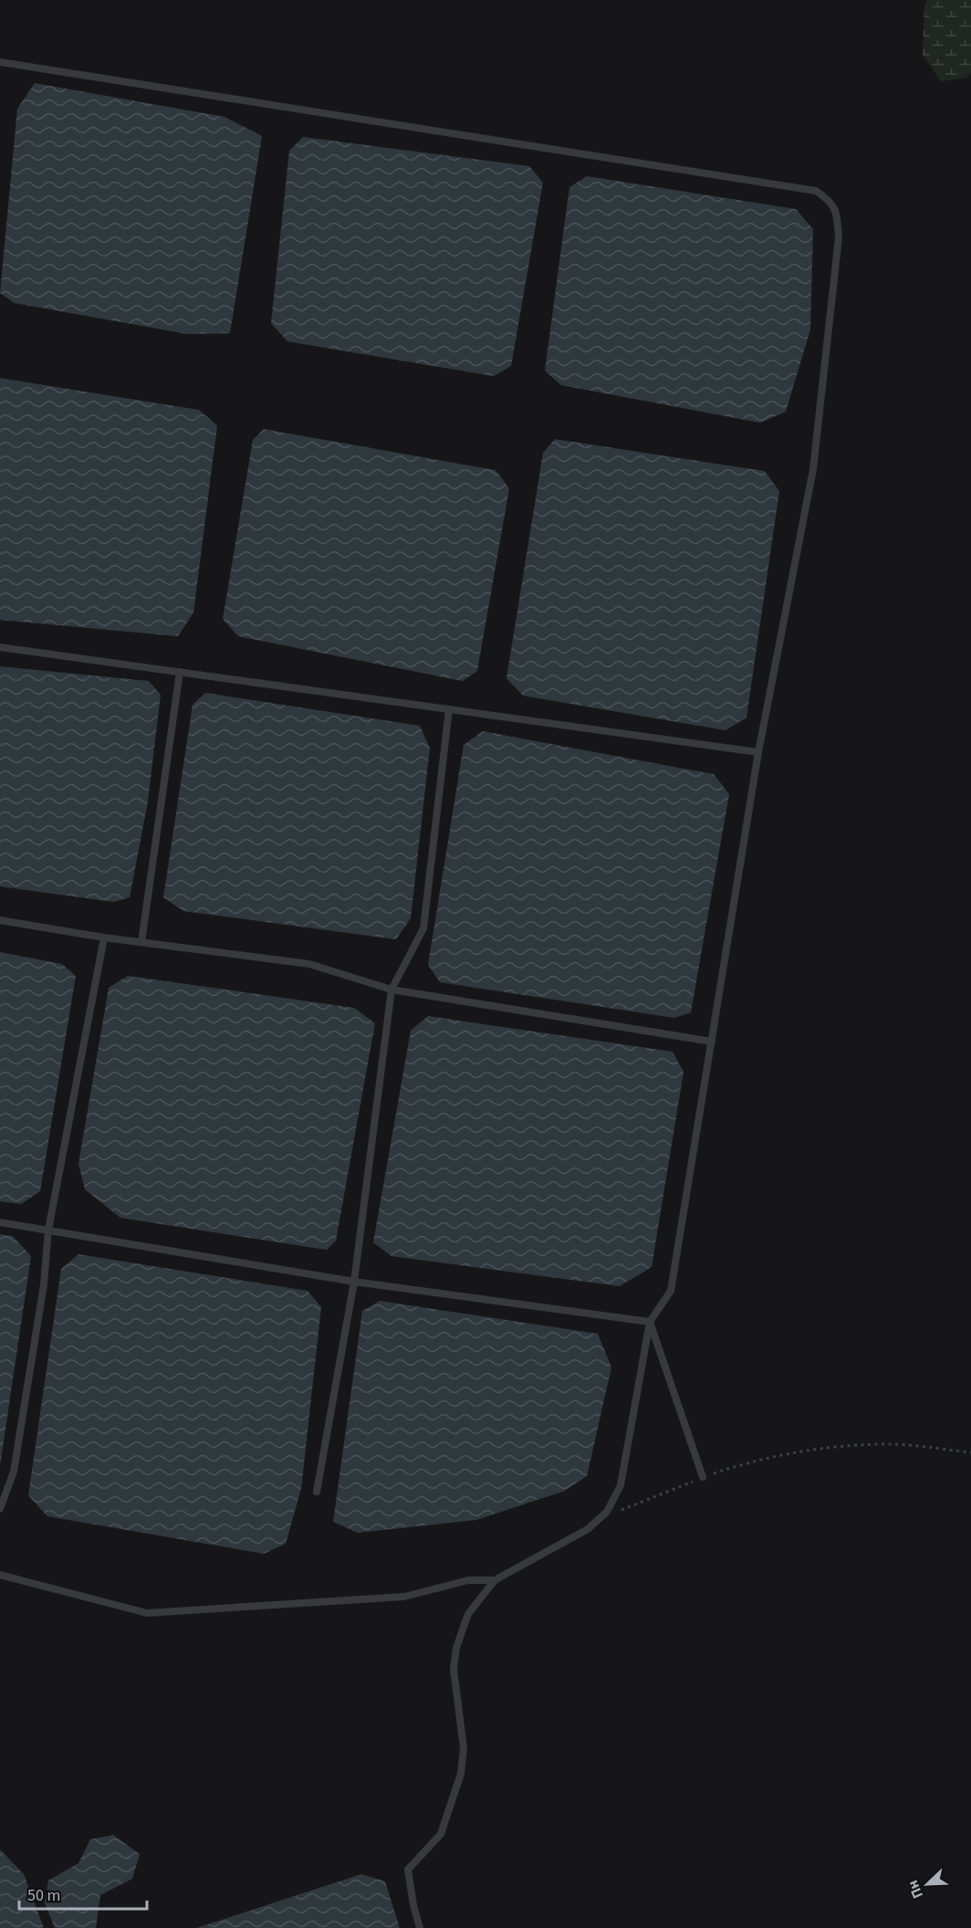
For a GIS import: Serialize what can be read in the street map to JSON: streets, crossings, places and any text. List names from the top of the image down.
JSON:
{
  "scale_bar": "50 m",
  "north": "bottom left"
}
